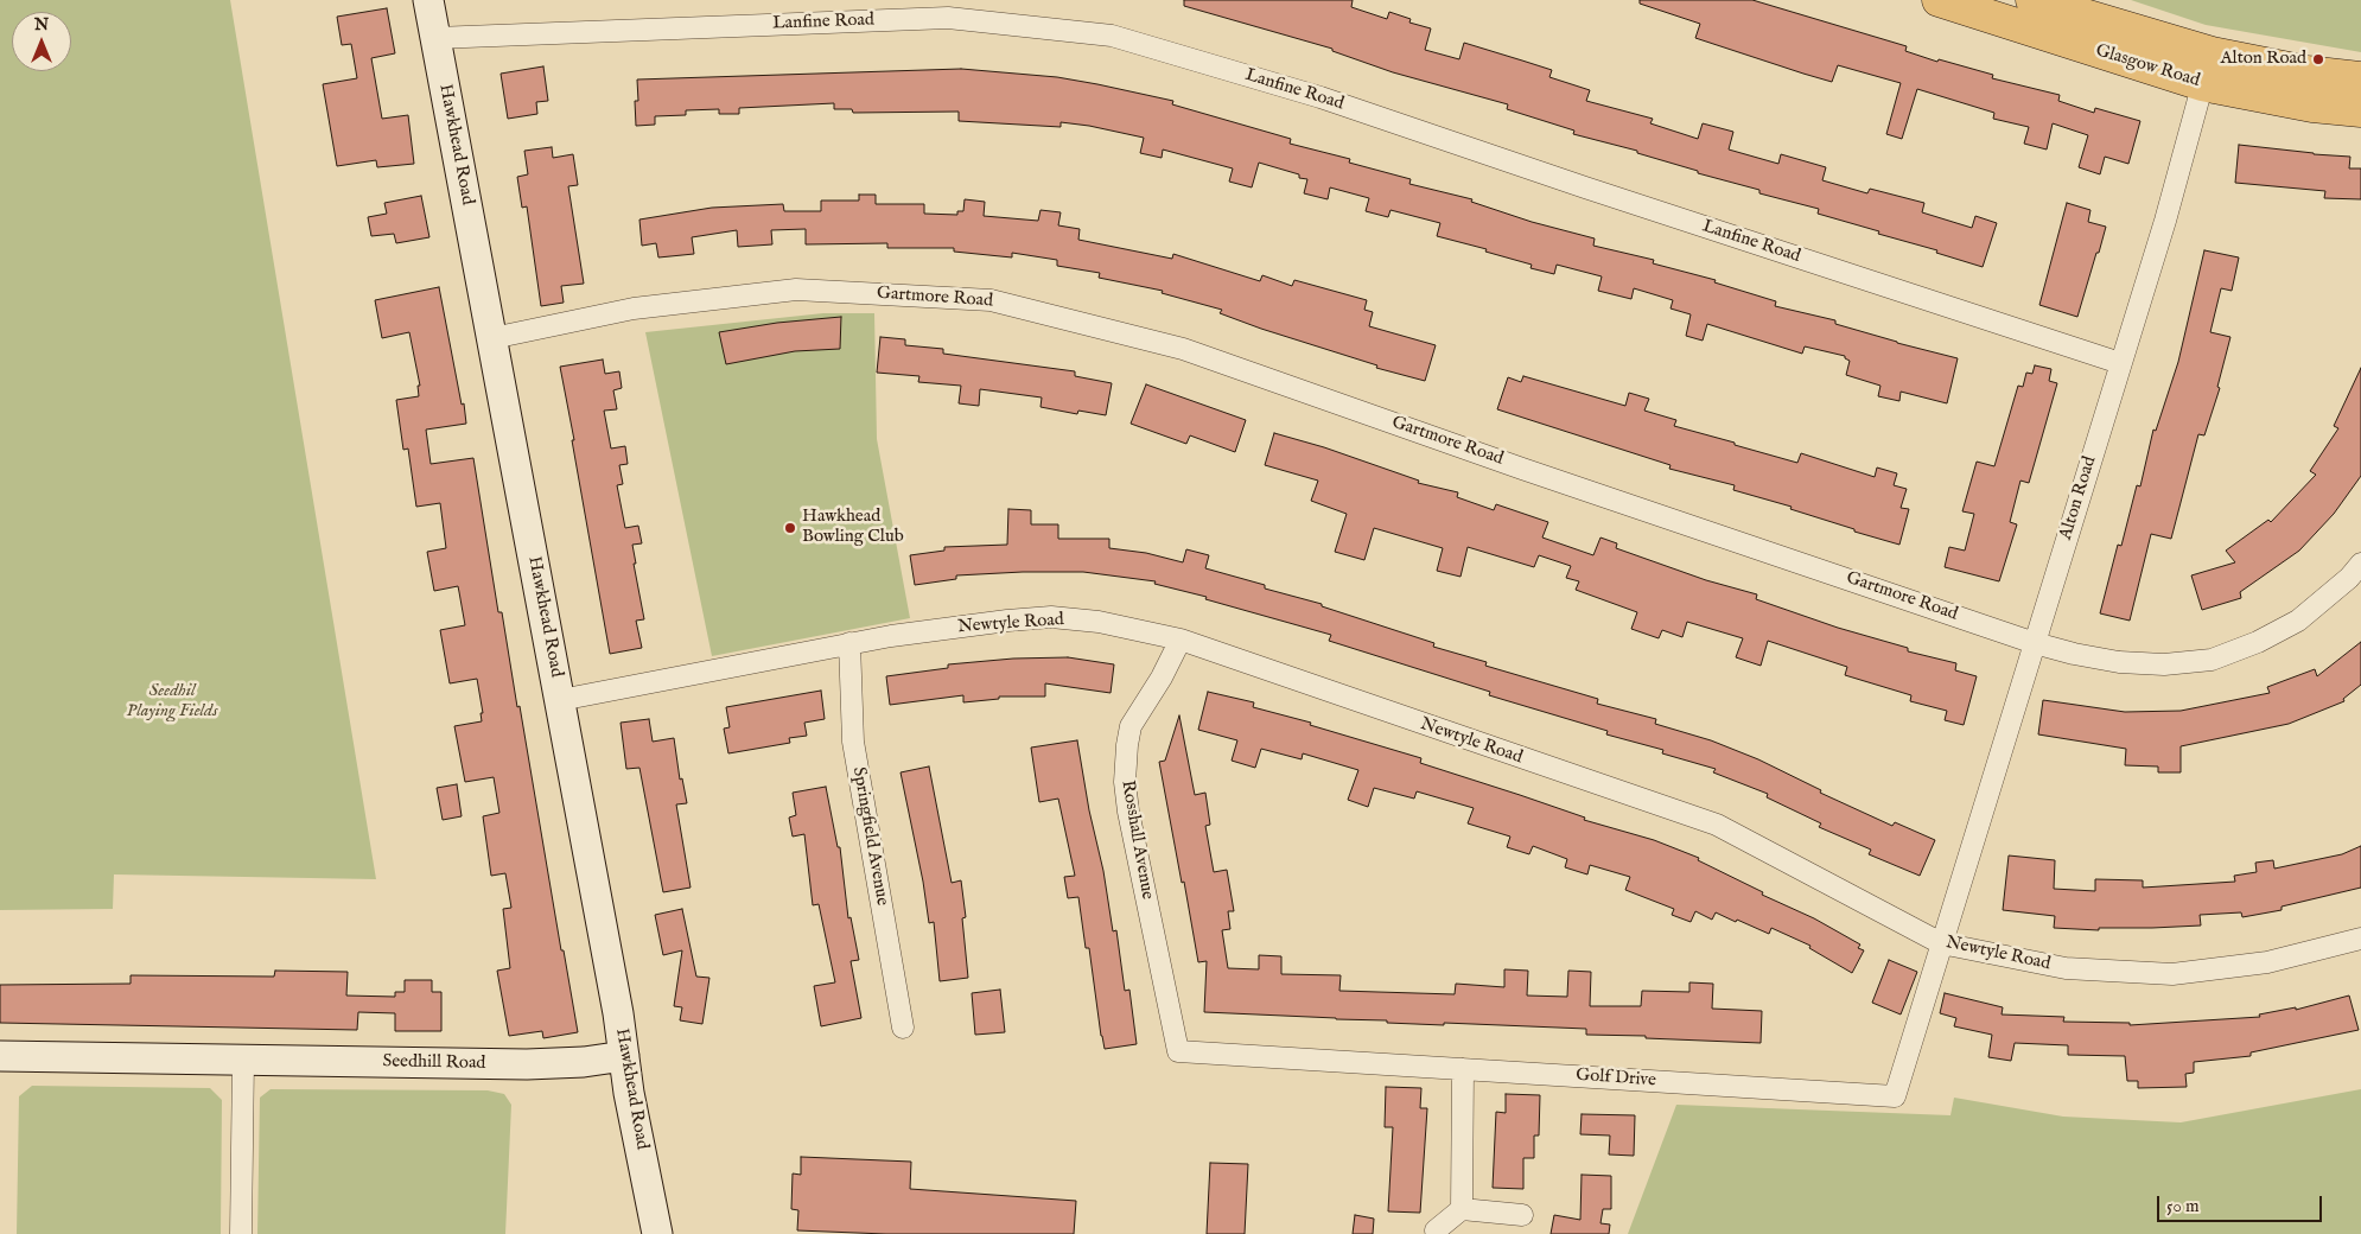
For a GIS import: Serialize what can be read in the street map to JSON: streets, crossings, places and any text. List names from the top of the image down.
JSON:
{
  "streets": {
    "main road": ["Glasgow Road"],
    "street": [
      "Lanfine Road",
      "Hawkhead Road",
      "Gartmore Road",
      "Alton Road",
      "Newtyle Road",
      "Springfield Avenue",
      "Rosshall Avenue",
      "Seedhill Road",
      "Golf Drive"
    ]
  },
  "crossings": [
    ["Lanfine Road", "Hawkhead Road"],
    ["Lanfine Road", "Alton Road"],
    ["Glasgow Road", "Alton Road"],
    ["Hawkhead Road", "Gartmore Road"],
    ["Hawkhead Road", "Newtyle Road"],
    ["Hawkhead Road", "Seedhill Road"],
    ["Gartmore Road", "Alton Road"],
    ["Alton Road", "Newtyle Road"],
    ["Alton Road", "Golf Drive"],
    ["Newtyle Road", "Springfield Avenue"],
    ["Newtyle Road", "Rosshall Avenue"],
    ["Newtyle Road", "Golf Drive"],
    ["Rosshall Avenue", "Golf Drive"]
  ],
  "parks": ["Seedhil Playing Fields"],
  "places": ["Alton Road", "Hawkhead Bowling Club"],
  "scale_bar": "50 m",
  "north": "top"
}
